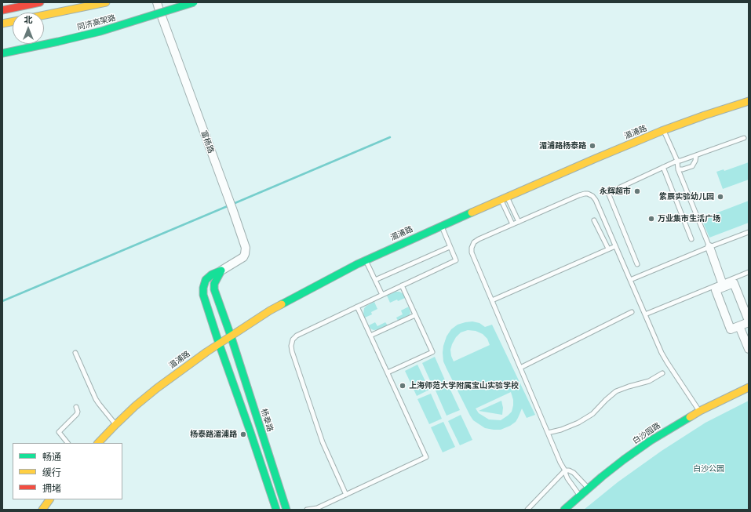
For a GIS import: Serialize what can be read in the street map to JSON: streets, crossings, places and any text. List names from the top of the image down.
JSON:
{
  "streets": {
    "main road": [
      "同济高架路",
      "湄浦路",
      "杨泰路",
      "白沙园路"
    ],
    "street": ["富杨路"]
  },
  "crossings": [
    ["湄浦路", "杨泰路"],
    ["富杨路", "杨泰路"]
  ],
  "parks": ["白沙公园"],
  "places": [
    "湄浦路杨泰路",
    "永辉超市",
    "紫辰实验幼儿园",
    "万业集市生活广场",
    "上海师范大学附属宝山实验学校",
    "杨泰路湄浦路"
  ],
  "legend": ["畅通", "缓行", "拥堵"],
  "north": "top"
}
